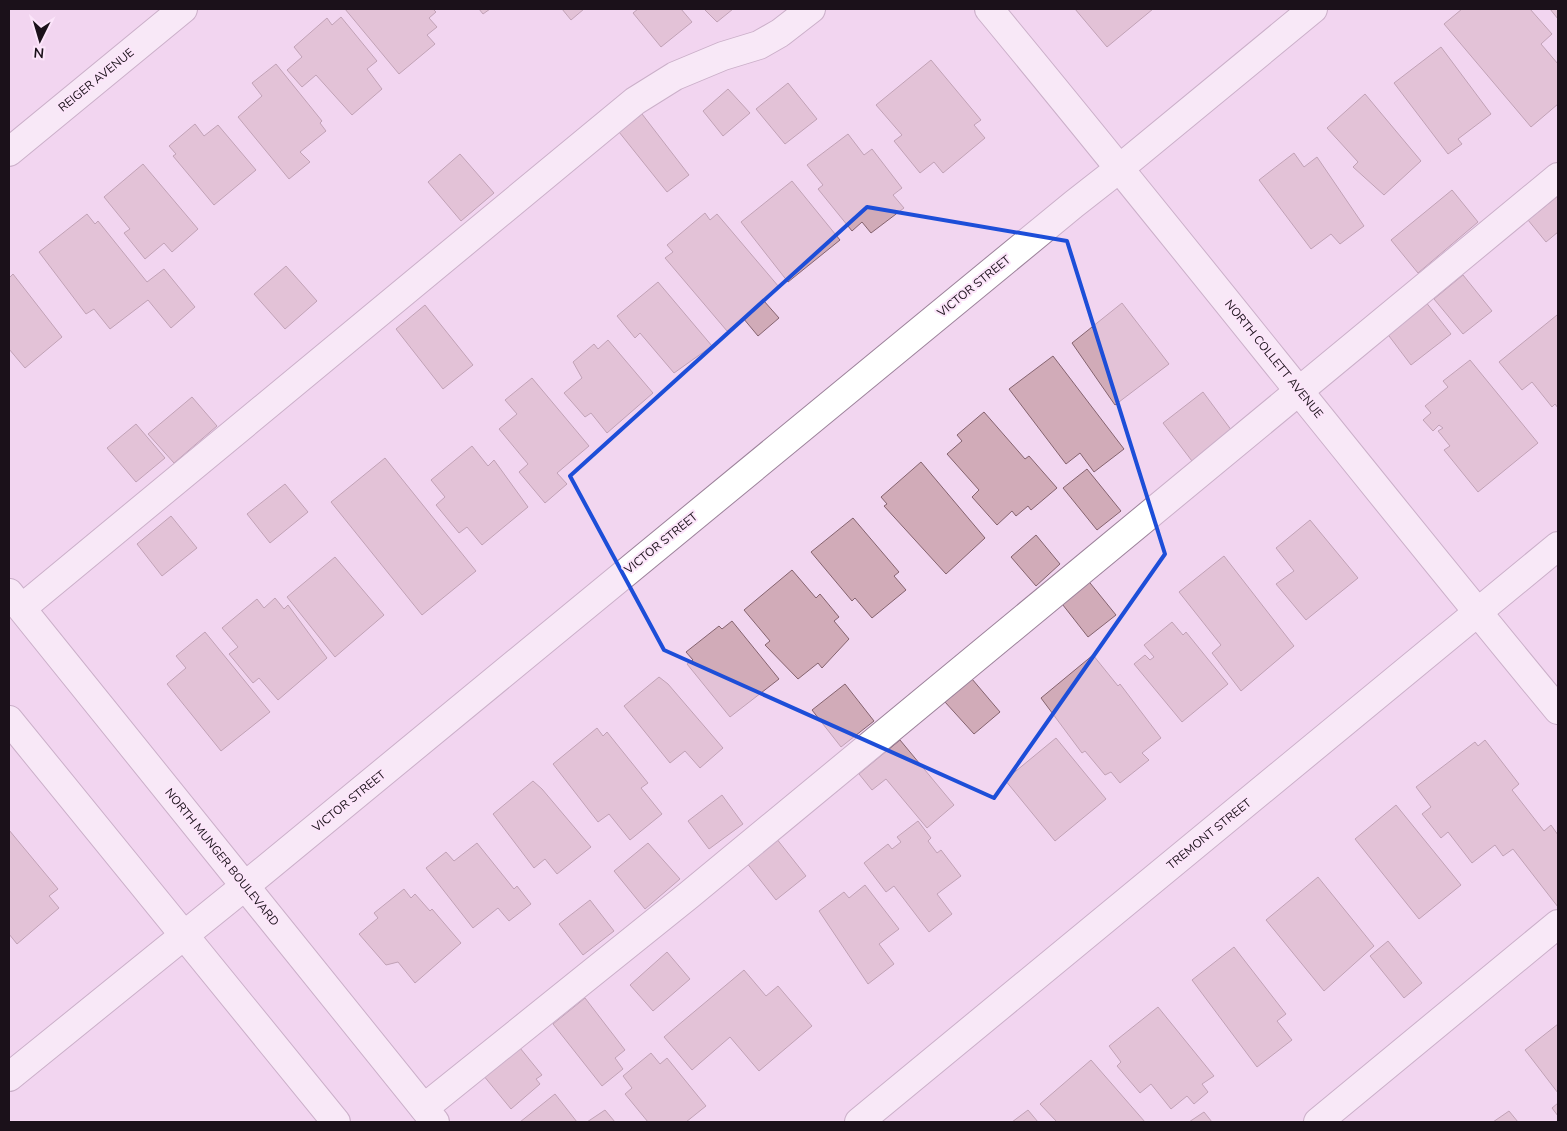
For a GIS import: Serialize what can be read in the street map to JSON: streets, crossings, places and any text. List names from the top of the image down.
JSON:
{
  "streets": {
    "street": [
      "REIGER AVENUE",
      "VICTOR STREET",
      "NORTH COLLETT AVENUE",
      "TREMONT STREET",
      "NORTH MUNGER BOULEVARD"
    ]
  },
  "crossings": [
    ["VICTOR STREET", "NORTH COLLETT AVENUE"],
    ["VICTOR STREET", "NORTH MUNGER BOULEVARD"],
    ["NORTH COLLETT AVENUE", "TREMONT STREET"]
  ],
  "north": "bottom"
}
